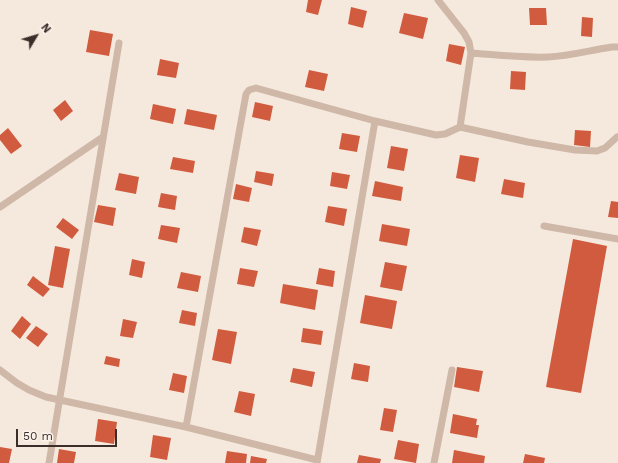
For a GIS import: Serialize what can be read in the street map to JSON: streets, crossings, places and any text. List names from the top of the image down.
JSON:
{
  "scale_bar": "50 m",
  "north": "top right"
}
